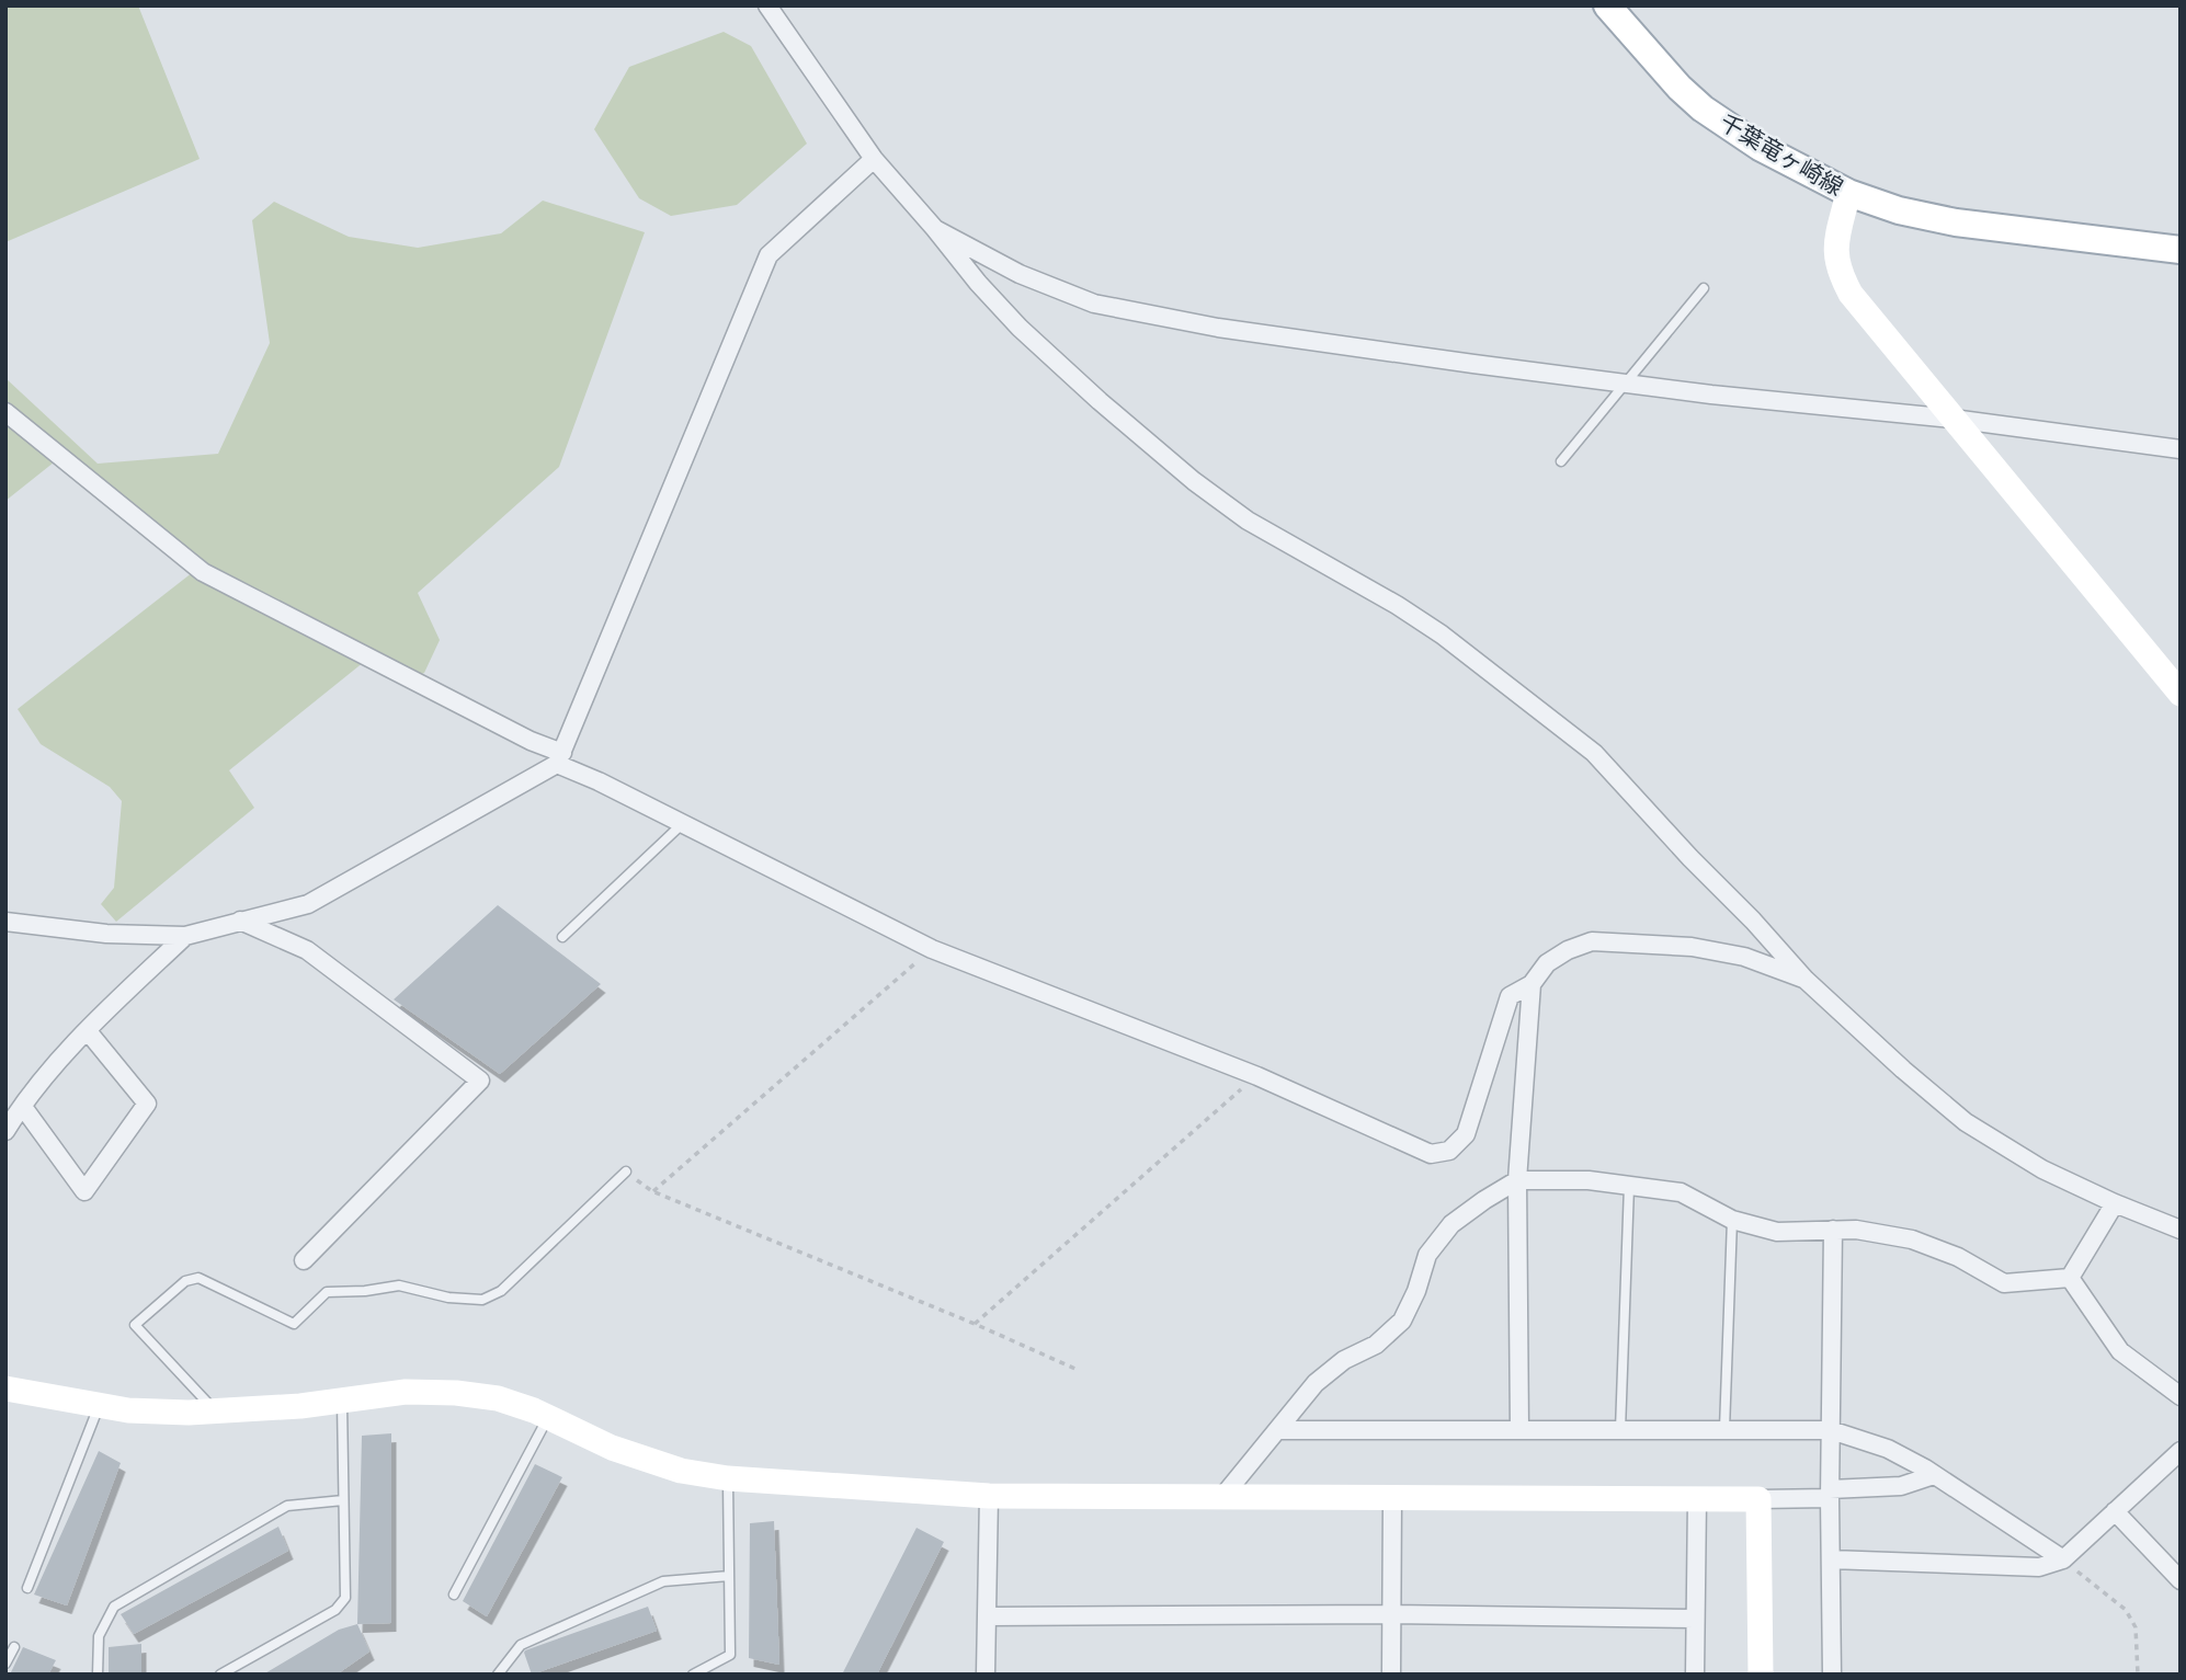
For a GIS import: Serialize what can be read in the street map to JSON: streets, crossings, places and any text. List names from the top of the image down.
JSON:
{
  "streets": {
    "main road": ["千葉竜ヶ崎線"]
  }
}
